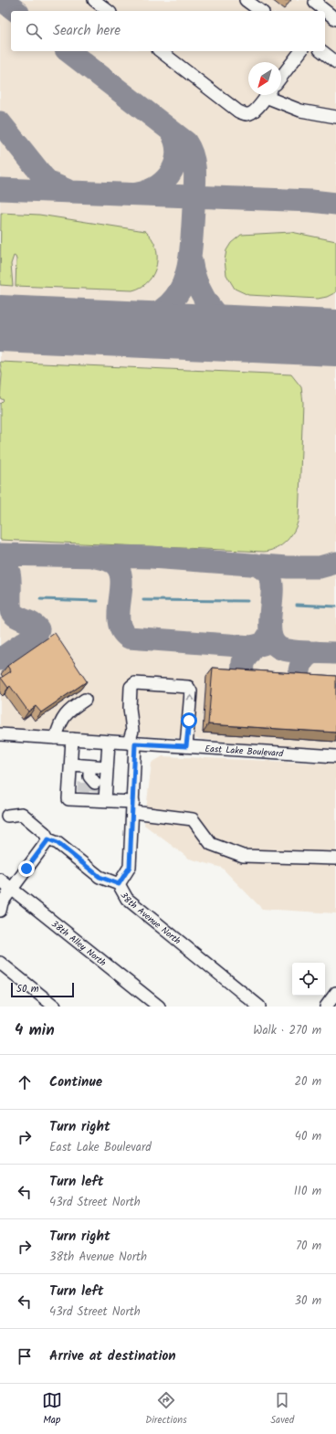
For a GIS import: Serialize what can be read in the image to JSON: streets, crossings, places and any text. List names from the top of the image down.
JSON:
{
  "streets": {
    "street": ["East Lake Boulevard", "38th Avenue North", "38th Alley North"]
  },
  "scale_bar": "50 m",
  "north": "bottom left",
  "page": {
    "search": "Search here",
    "scale": "50 m",
    "heading": ["4 min", "Walk · 270 m"],
    "list": [
      ["Continue", "20 m"],
      ["Turn right", "East Lake Boulevard", "40 m"],
      ["Turn left", "43rd Street North", "110 m"],
      ["Turn right", "38th Avenue North", "70 m"],
      ["Turn left", "43rd Street North", "30 m"],
      "Arrive at destination"
    ],
    "nav": ["Map", "Directions", "Saved"]
  }
}
